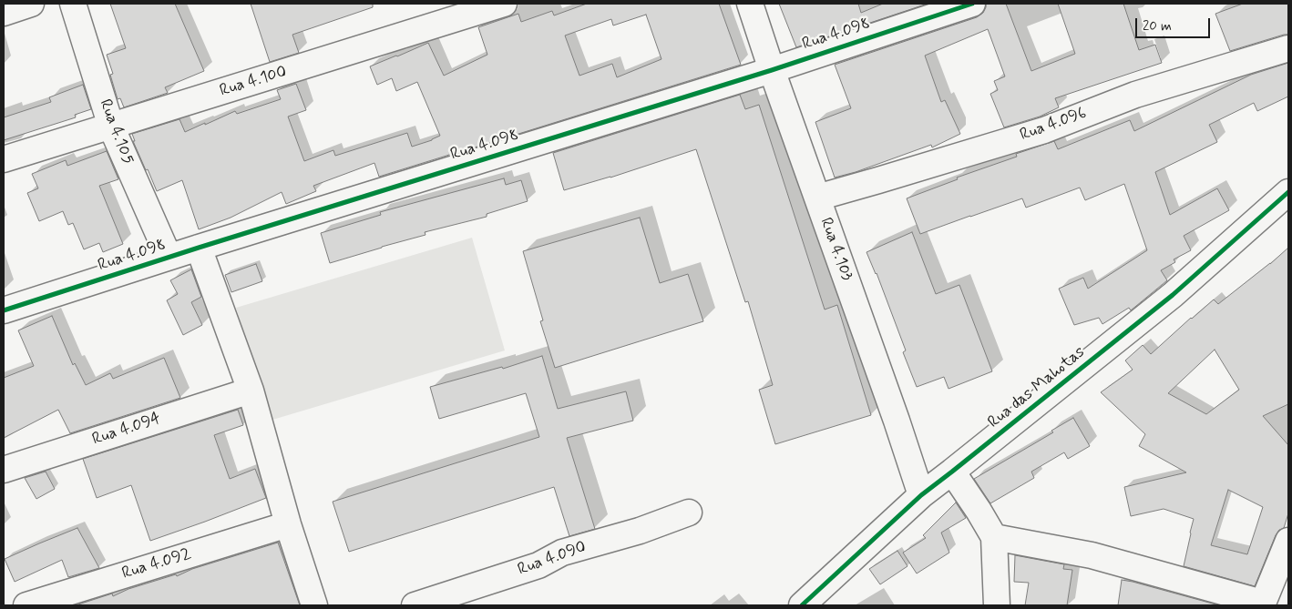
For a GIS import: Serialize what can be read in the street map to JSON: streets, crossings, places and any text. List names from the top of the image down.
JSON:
{
  "streets": {
    "street": [
      "Rua 4.098",
      "Rua 4.100",
      "Rua 4.096",
      "Rua 4.105",
      "Rua 4.103",
      "Rua das Mahotas",
      "Rua 4.094",
      "Rua 4.090",
      "Rua 4.092"
    ]
  },
  "crossings": [
    ["Rua 4.098", "Rua 4.105"],
    ["Rua 4.098", "Rua 4.103"],
    ["Rua 4.100", "Rua 4.105"],
    ["Rua 4.096", "Rua 4.103"],
    ["Rua 4.103", "Rua das Mahotas"]
  ],
  "scale_bar": "20 m"
}
